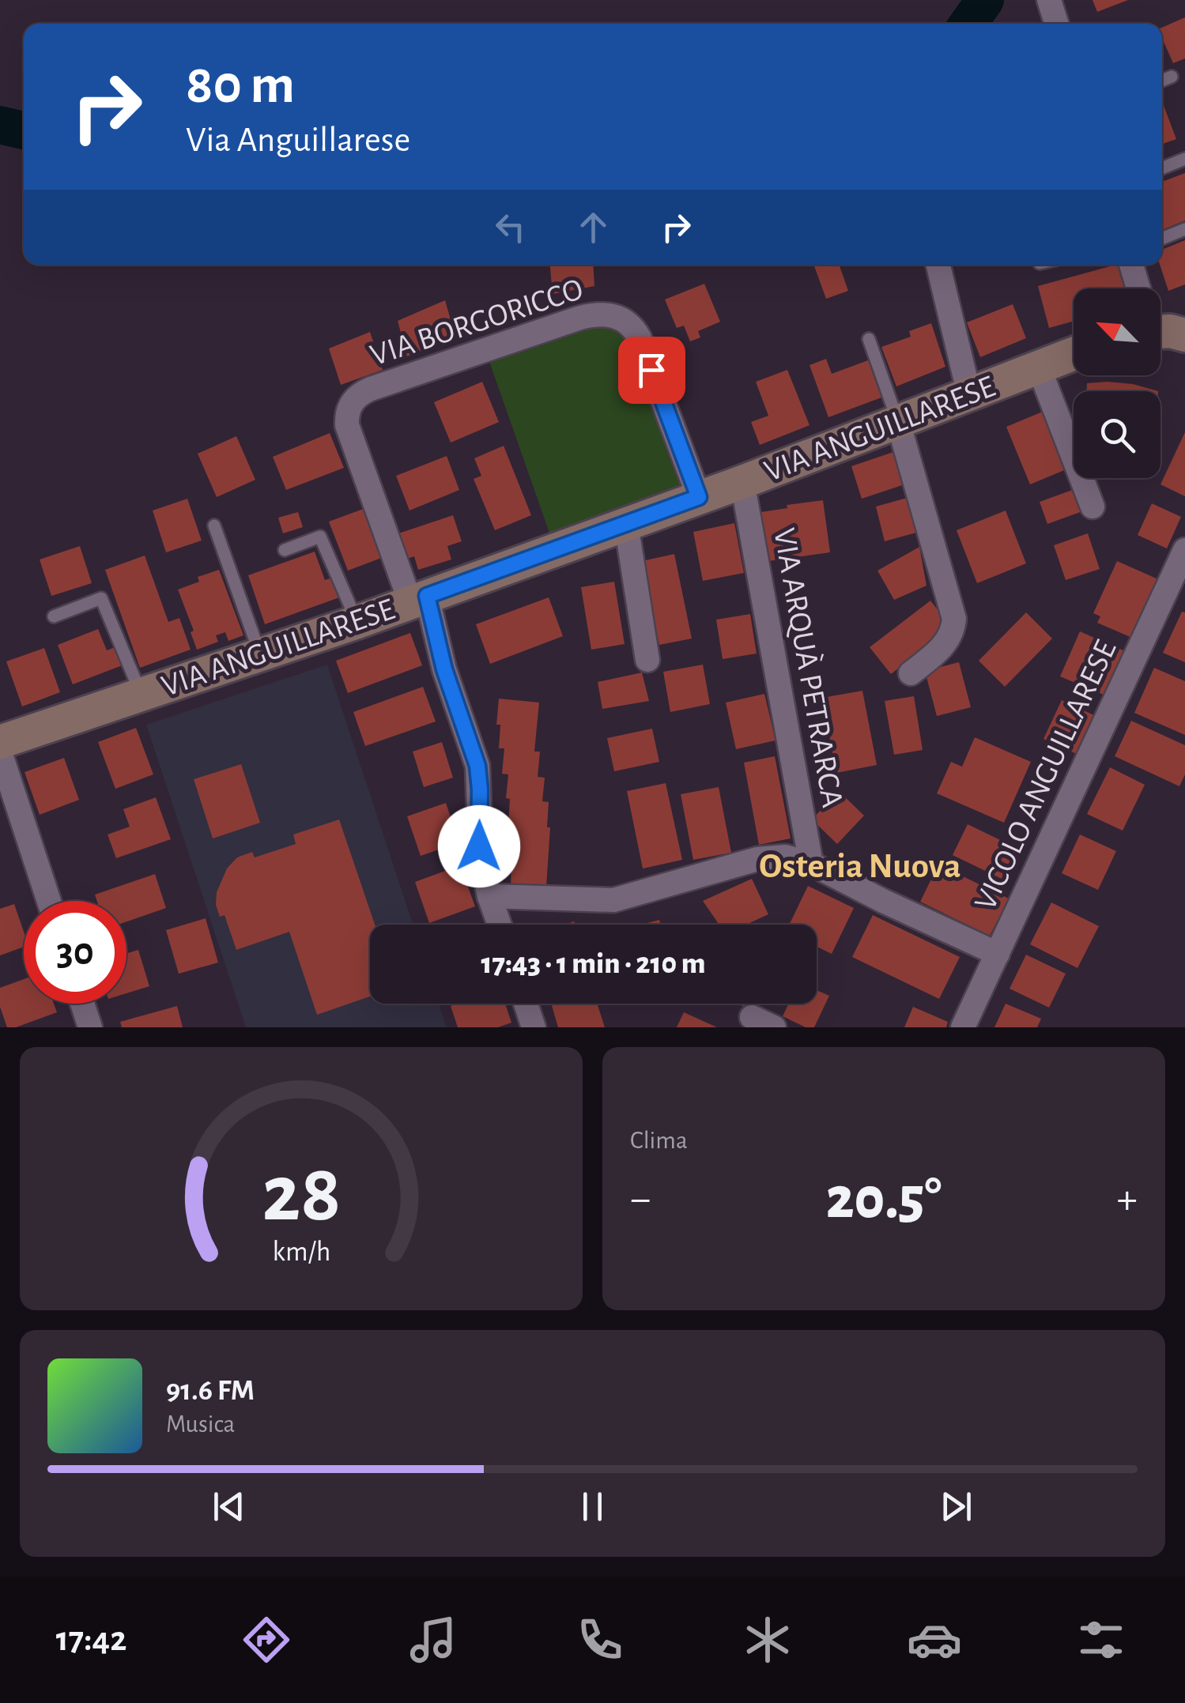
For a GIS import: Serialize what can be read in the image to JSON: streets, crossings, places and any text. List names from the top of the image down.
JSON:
{
  "streets": {
    "main road": ["VIA ANGUILLARESE"],
    "street": ["VIA BORGORICCO", "VIA ARQUÀ PETRARCA", "VICOLO ANGUILLARESE"]
  },
  "crossings": [
    ["VIA BORGORICCO", "VIA ANGUILLARESE"],
    ["VIA ANGUILLARESE", "VIA ARQUÀ PETRARCA"]
  ],
  "districts": ["Osteria Nuova"],
  "north": "top left",
  "page": {
    "turn": ["80 m", "Via Anguillarese"],
    "limit": "30",
    "trip": "17:43 · 1 min · 210 m",
    "tile": "Clima",
    "heat": ["−", "20.5°", "+"],
    "song": ["91.6 FM", "Musica"],
    "tabs": "17:42",
    "gauge": ["28", "km/h"]
  }
}
